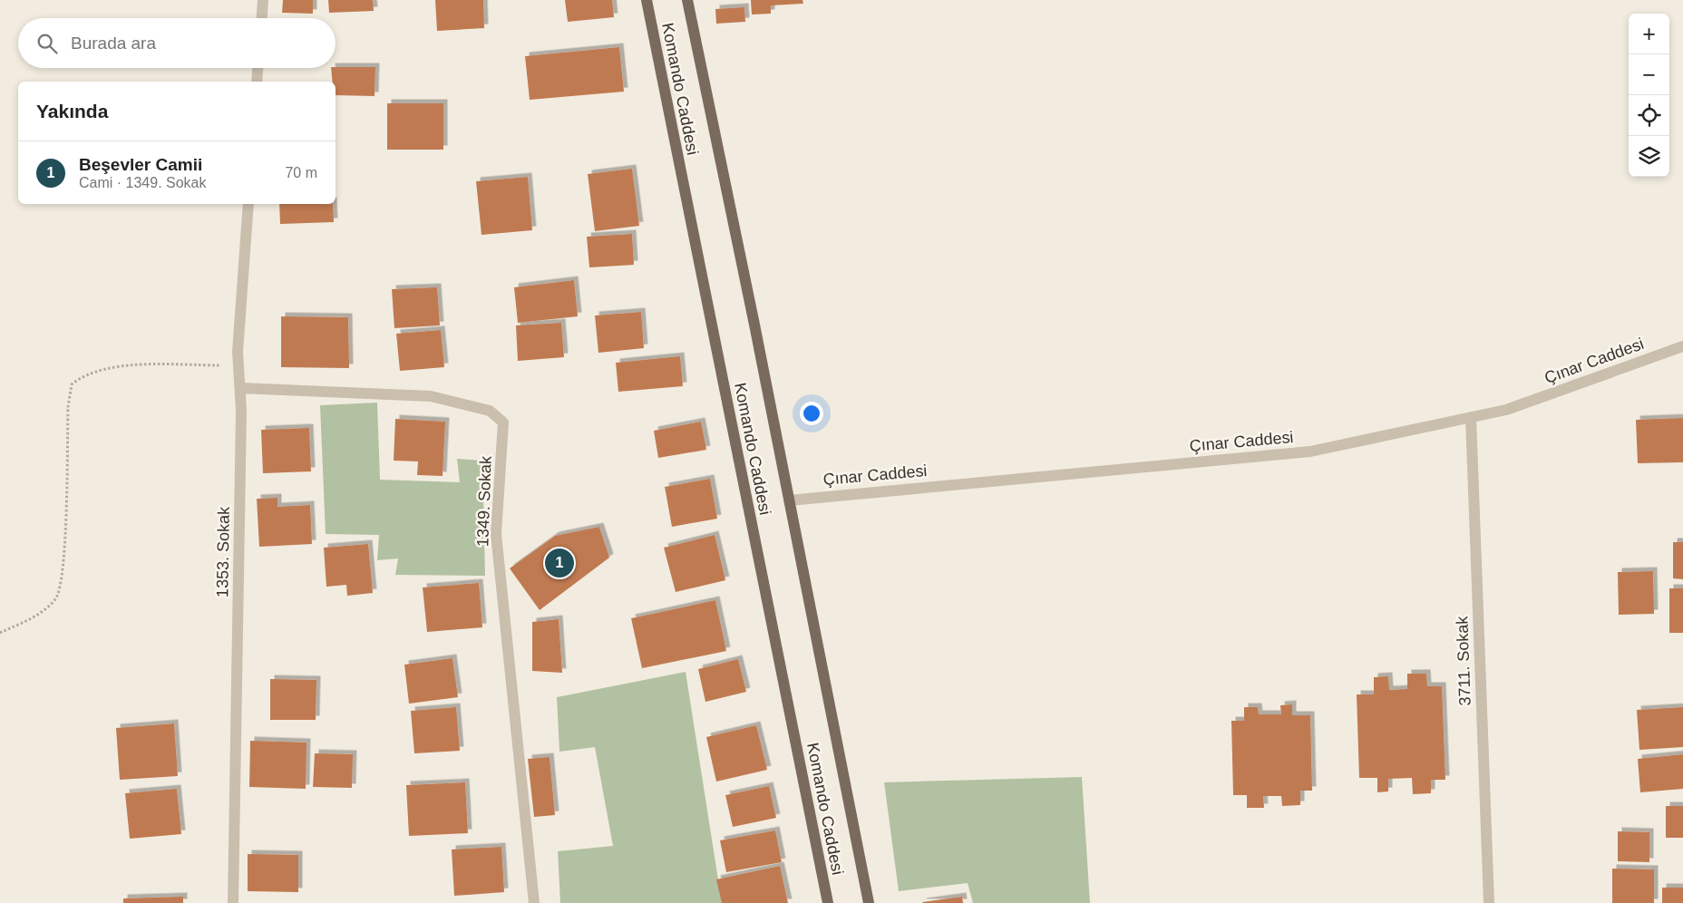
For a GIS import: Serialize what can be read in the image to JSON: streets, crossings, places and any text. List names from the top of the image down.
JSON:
{
  "streets": {
    "main road": ["Komando Caddesi"],
    "street": [
      "Çınar Caddesi",
      "1349. Sokak",
      "1353. Sokak",
      "3711. Sokak"
    ]
  },
  "crossings": [
    ["Komando Caddesi", "Çınar Caddesi"],
    ["Çınar Caddesi", "3711. Sokak"],
    ["1349. Sokak", "1353. Sokak"]
  ],
  "page": {
    "map_buttons": ["+", "−"],
    "search": "Burada ara",
    "heading": "Yakında",
    "list": [
      {
        "mark": "1",
        "name": "Beşevler Camii",
        "note": "Cami · 1349. Sokak",
        "value": "70 m"
      }
    ],
    "pins": "1"
  }
}
